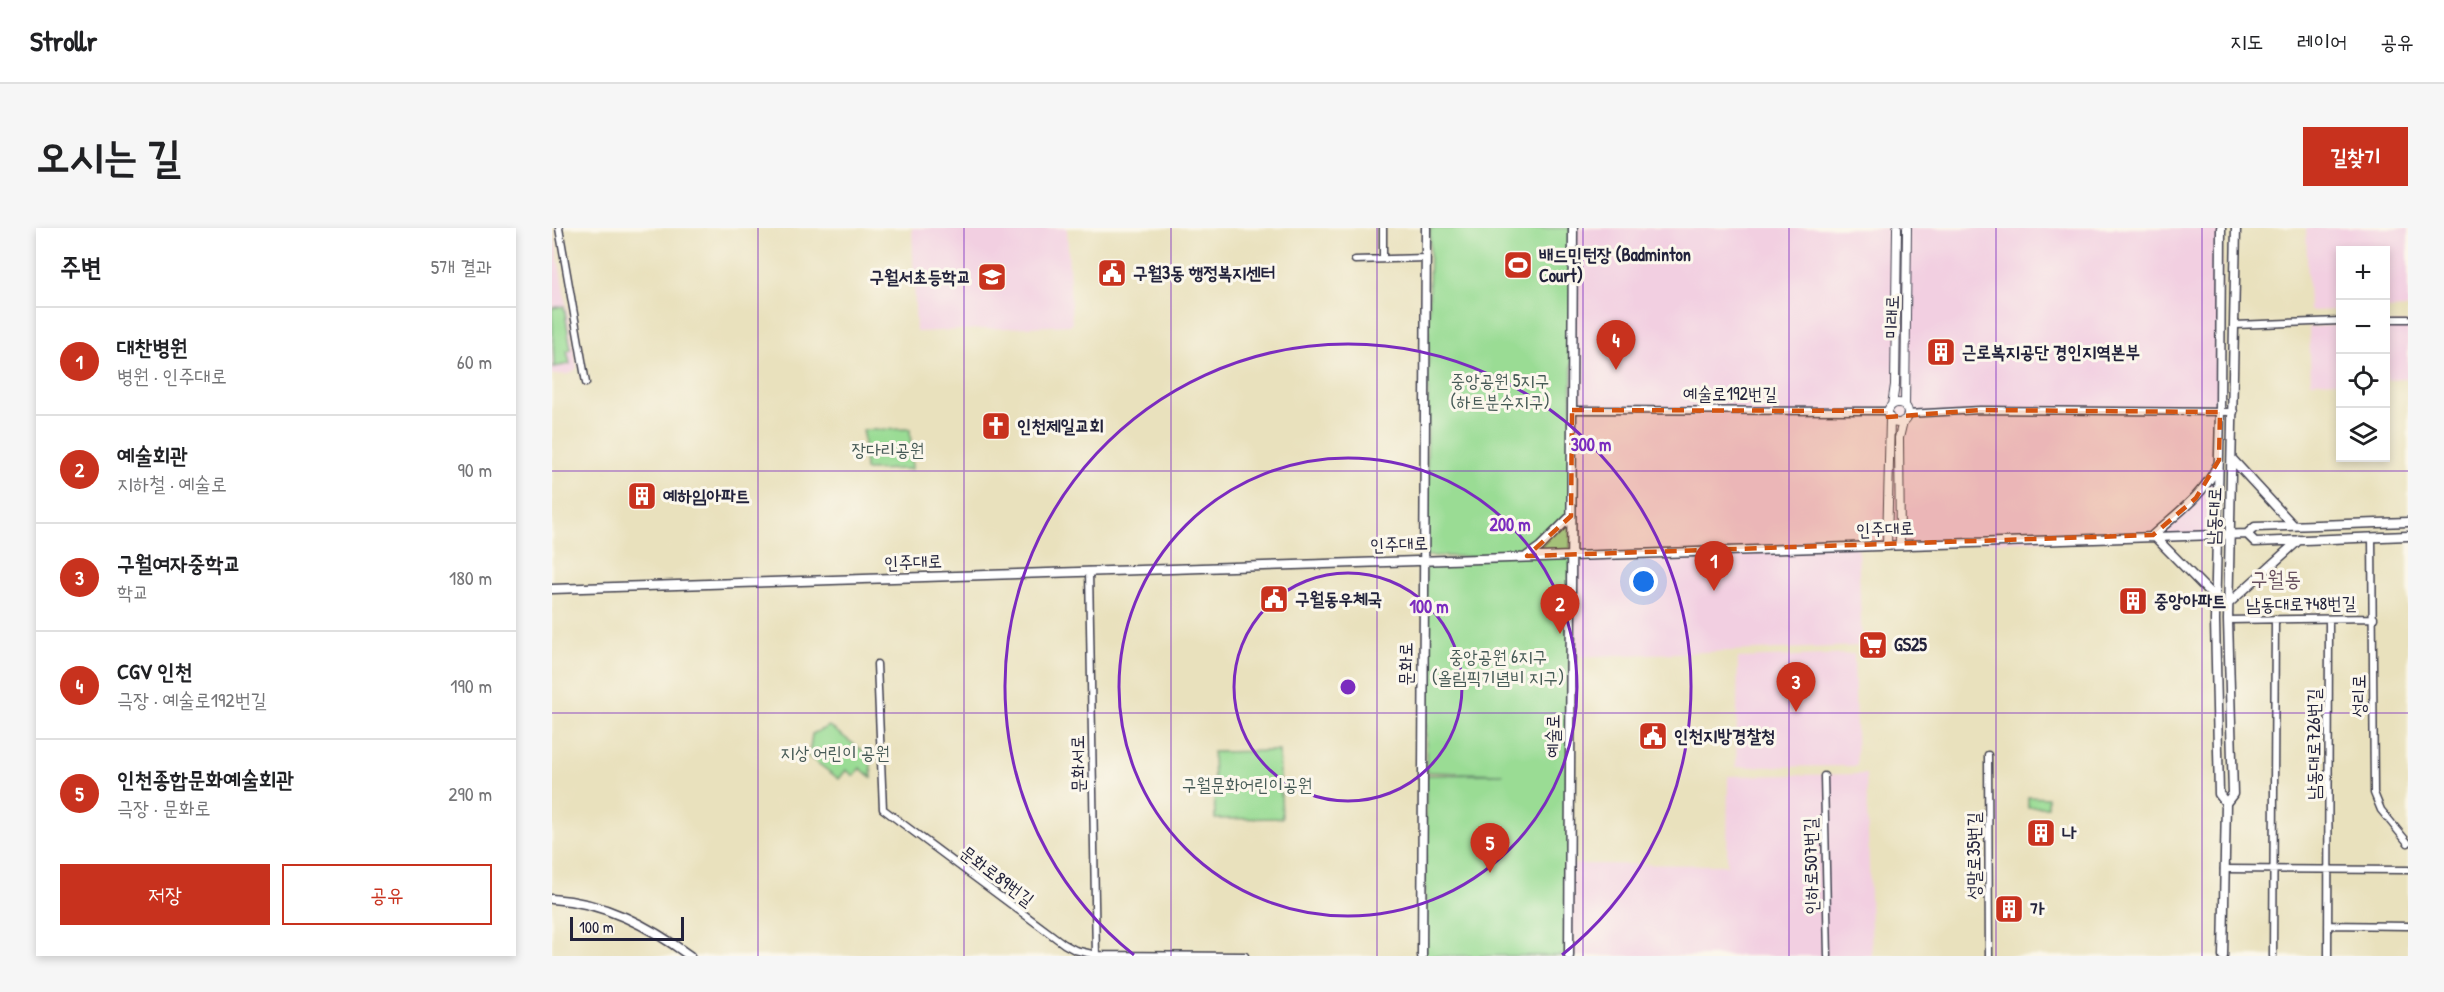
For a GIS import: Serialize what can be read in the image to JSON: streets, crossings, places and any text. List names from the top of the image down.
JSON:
{
  "streets": {
    "main road": [
      "남동대로",
      "인주대로",
      "문화로",
      "예술로"
    ],
    "street": [
      "미래로",
      "예술로192번길",
      "남동대로748번길",
      "성리로",
      "남동대로726번길",
      "문화서로",
      "성말로35번길",
      "인하로507번길",
      "문화로89번길"
    ]
  },
  "crossings": [
    ["미래로", "예술로192번길"],
    ["미래로", "인주대로"],
    ["예술로192번길", "예술로"],
    ["남동대로", "인주대로"],
    ["남동대로", "남동대로748번길"],
    ["인주대로", "문화로"],
    ["인주대로", "성리로"],
    ["인주대로", "예술로"],
    ["인주대로", "문화서로"],
    ["남동대로748번길", "성리로"],
    ["남동대로748번길", "남동대로726번길"],
    ["문화서로", "문화로89번길"]
  ],
  "districts": ["구월동"],
  "parks": [
    "중앙공원 5지구 (하트분수지구)",
    "장다리공원",
    "중앙공원 6지구 (올림픽기념비 지구)",
    "지상 어린이 공원",
    "구월문화어린이공원"
  ],
  "places": {
    "sports": ["배드민턴장 (Badminton Court)"],
    "public building": ["구월3동 행정복지센터", "구월동우체국", "인천지방경찰청"],
    "school or university": ["구월서초등학교"],
    "building": [
      "근로복지공단 경인지역본부",
      "예하임아파트",
      "중앙아파트",
      "나",
      "가"
    ],
    "church": ["인천제일교회"],
    "supermarket": ["GS25"]
  },
  "scale_bar": "100 m",
  "page": {
    "header": "Strollr",
    "nav": ["지도", "레이어", "공유"],
    "title": "오시는 길",
    "buttons": [
      "길찾기",
      ["저장", "공유"]
    ],
    "heading": ["주변", "5개 결과"],
    "map_buttons": ["+", "−"],
    "list": [
      {
        "mark": "1",
        "name": "대찬병원",
        "note": "병원 · 인주대로",
        "value": "60 m"
      },
      {
        "mark": "2",
        "name": "예술회관",
        "note": "지하철 · 예술로",
        "value": "90 m"
      },
      {
        "mark": "3",
        "name": "구월여자중학교",
        "note": "학교",
        "value": "180 m"
      },
      {
        "mark": "4",
        "name": "CGV 인천",
        "note": "극장 · 예술로192번길",
        "value": "190 m"
      },
      {
        "mark": "5",
        "name": "인천종합문화예술회관",
        "note": "극장 · 문화로",
        "value": "290 m"
      }
    ],
    "pins": [
      "4",
      "1",
      "2",
      "3",
      "5"
    ],
    "scale": "100 m"
  },
  "rings": ["300 m", "200 m", "100 m"]
}
